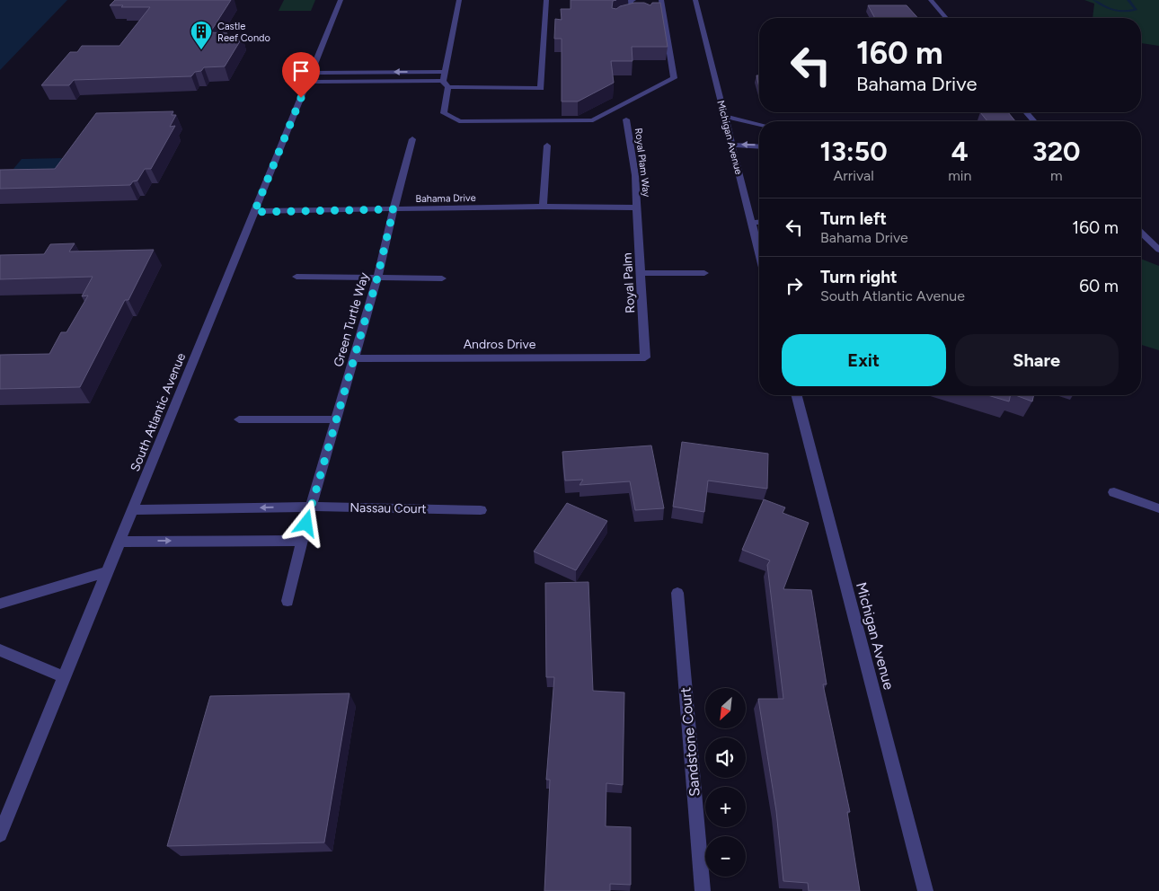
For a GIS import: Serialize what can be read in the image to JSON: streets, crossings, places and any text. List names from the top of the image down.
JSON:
{
  "streets": {
    "street": [
      "Michigan Avenue",
      "Royal Plam Way",
      "Bahama Drive",
      "Royal Palm",
      "Green Turtle Way",
      "Andros Drive",
      "South Atlantic Avenue",
      "Nassau Court",
      "Sandstone Court"
    ]
  },
  "crossings": [
    ["Royal Plam Way", "Bahama Drive"],
    ["Royal Plam Way", "Royal Palm"],
    ["Bahama Drive", "Royal Palm"],
    ["Bahama Drive", "Green Turtle Way"],
    ["Bahama Drive", "South Atlantic Avenue"],
    ["Royal Palm", "Andros Drive"],
    ["Green Turtle Way", "Andros Drive"],
    ["Green Turtle Way", "Nassau Court"],
    ["South Atlantic Avenue", "Nassau Court"]
  ],
  "places": {
    "building": ["Castle Reef Condo"]
  },
  "north": "bottom left",
  "page": {
    "turn": ["160 m", "Bahama Drive"],
    "eta": [
      "13:50",
      "Arrival",
      "4",
      "min",
      "320",
      "m"
    ],
    "list": [
      {
        "name": "Turn left",
        "note": "Bahama Drive",
        "value": "160 m"
      },
      {
        "name": "Turn right",
        "note": "South Atlantic Avenue",
        "value": "60 m"
      }
    ],
    "buttons": ["Exit", "Share"],
    "map_buttons": ["+", "−"]
  }
}
